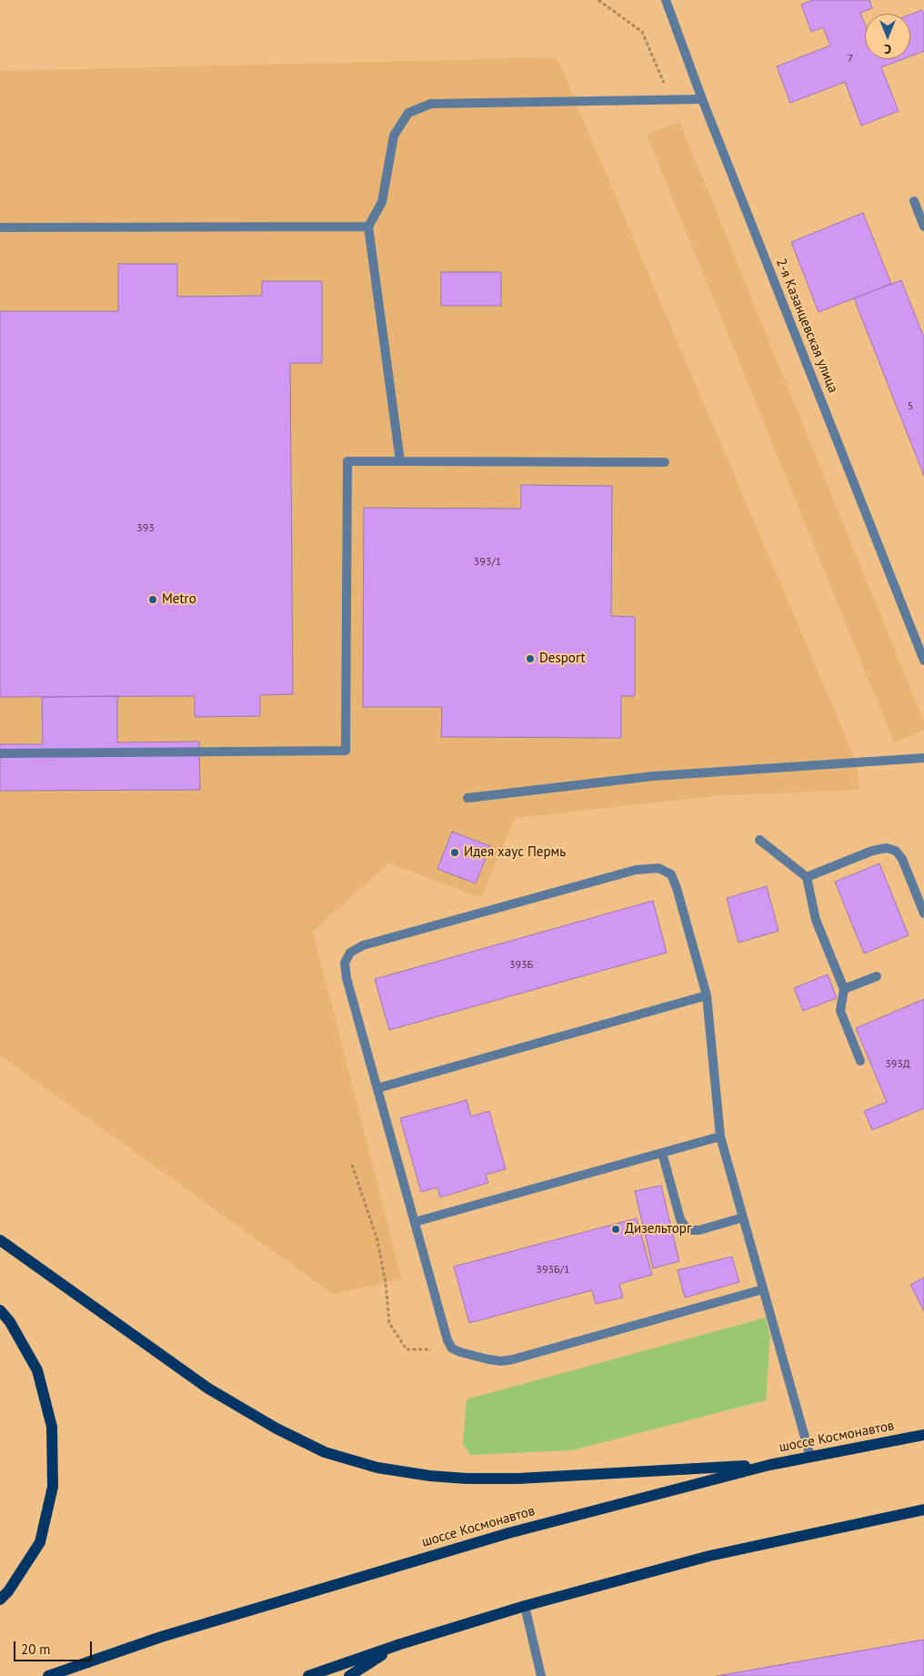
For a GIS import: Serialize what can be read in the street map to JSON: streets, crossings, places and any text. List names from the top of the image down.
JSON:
{
  "streets": {
    "main road": ["шоссе Космонавтов"],
    "street": ["2-я Казанцевская улица"]
  },
  "places": [
    "Metro",
    "Desport",
    "Идея хаус Пермь",
    "Дизельторг"
  ],
  "house_numbers": [
    "7",
    "5",
    "393",
    "393/1",
    "393Б",
    "393Д",
    "393Б/1"
  ],
  "scale_bar": "20 m",
  "north": "bottom"
}
